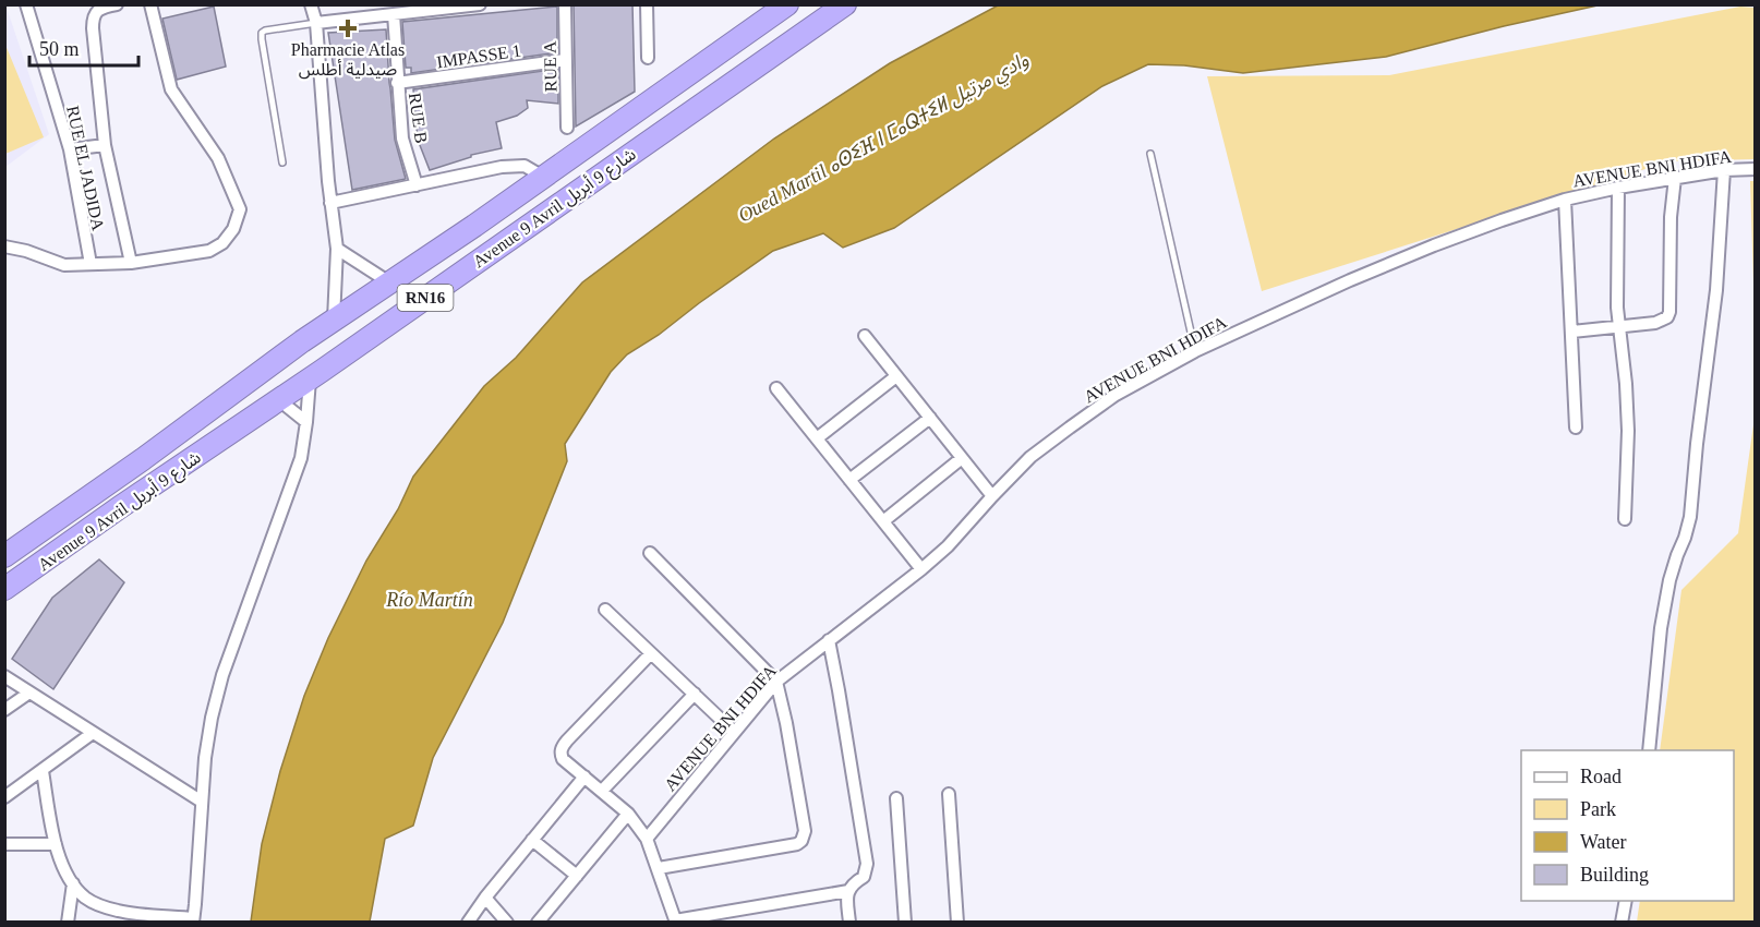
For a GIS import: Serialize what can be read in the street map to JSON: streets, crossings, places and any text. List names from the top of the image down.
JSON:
{
  "streets": {
    "highway": ["Avenue 9 Avril شارع 9 أبريل", "RN16"],
    "street": [
      "IMPASSE 1",
      "RUE A",
      "RUE B",
      "RUE EL JADIDA",
      "AVENUE BNI HDIFA"
    ]
  },
  "crossings": [
    ["IMPASSE 1", "RUE A"],
    ["IMPASSE 1", "RUE B"]
  ],
  "water": ["Oued Martil ⴰⵙⵉⴼ ⵏ ⵎⴰⵕⵜⵉⵍ وادي مرتيل", "Río Martín"],
  "places": {
    "health": ["Pharmacie Atlas صيدلية أطلس"]
  },
  "legend": [
    "Road",
    "Park",
    "Water",
    "Building"
  ],
  "scale_bar": "50 m"
}
